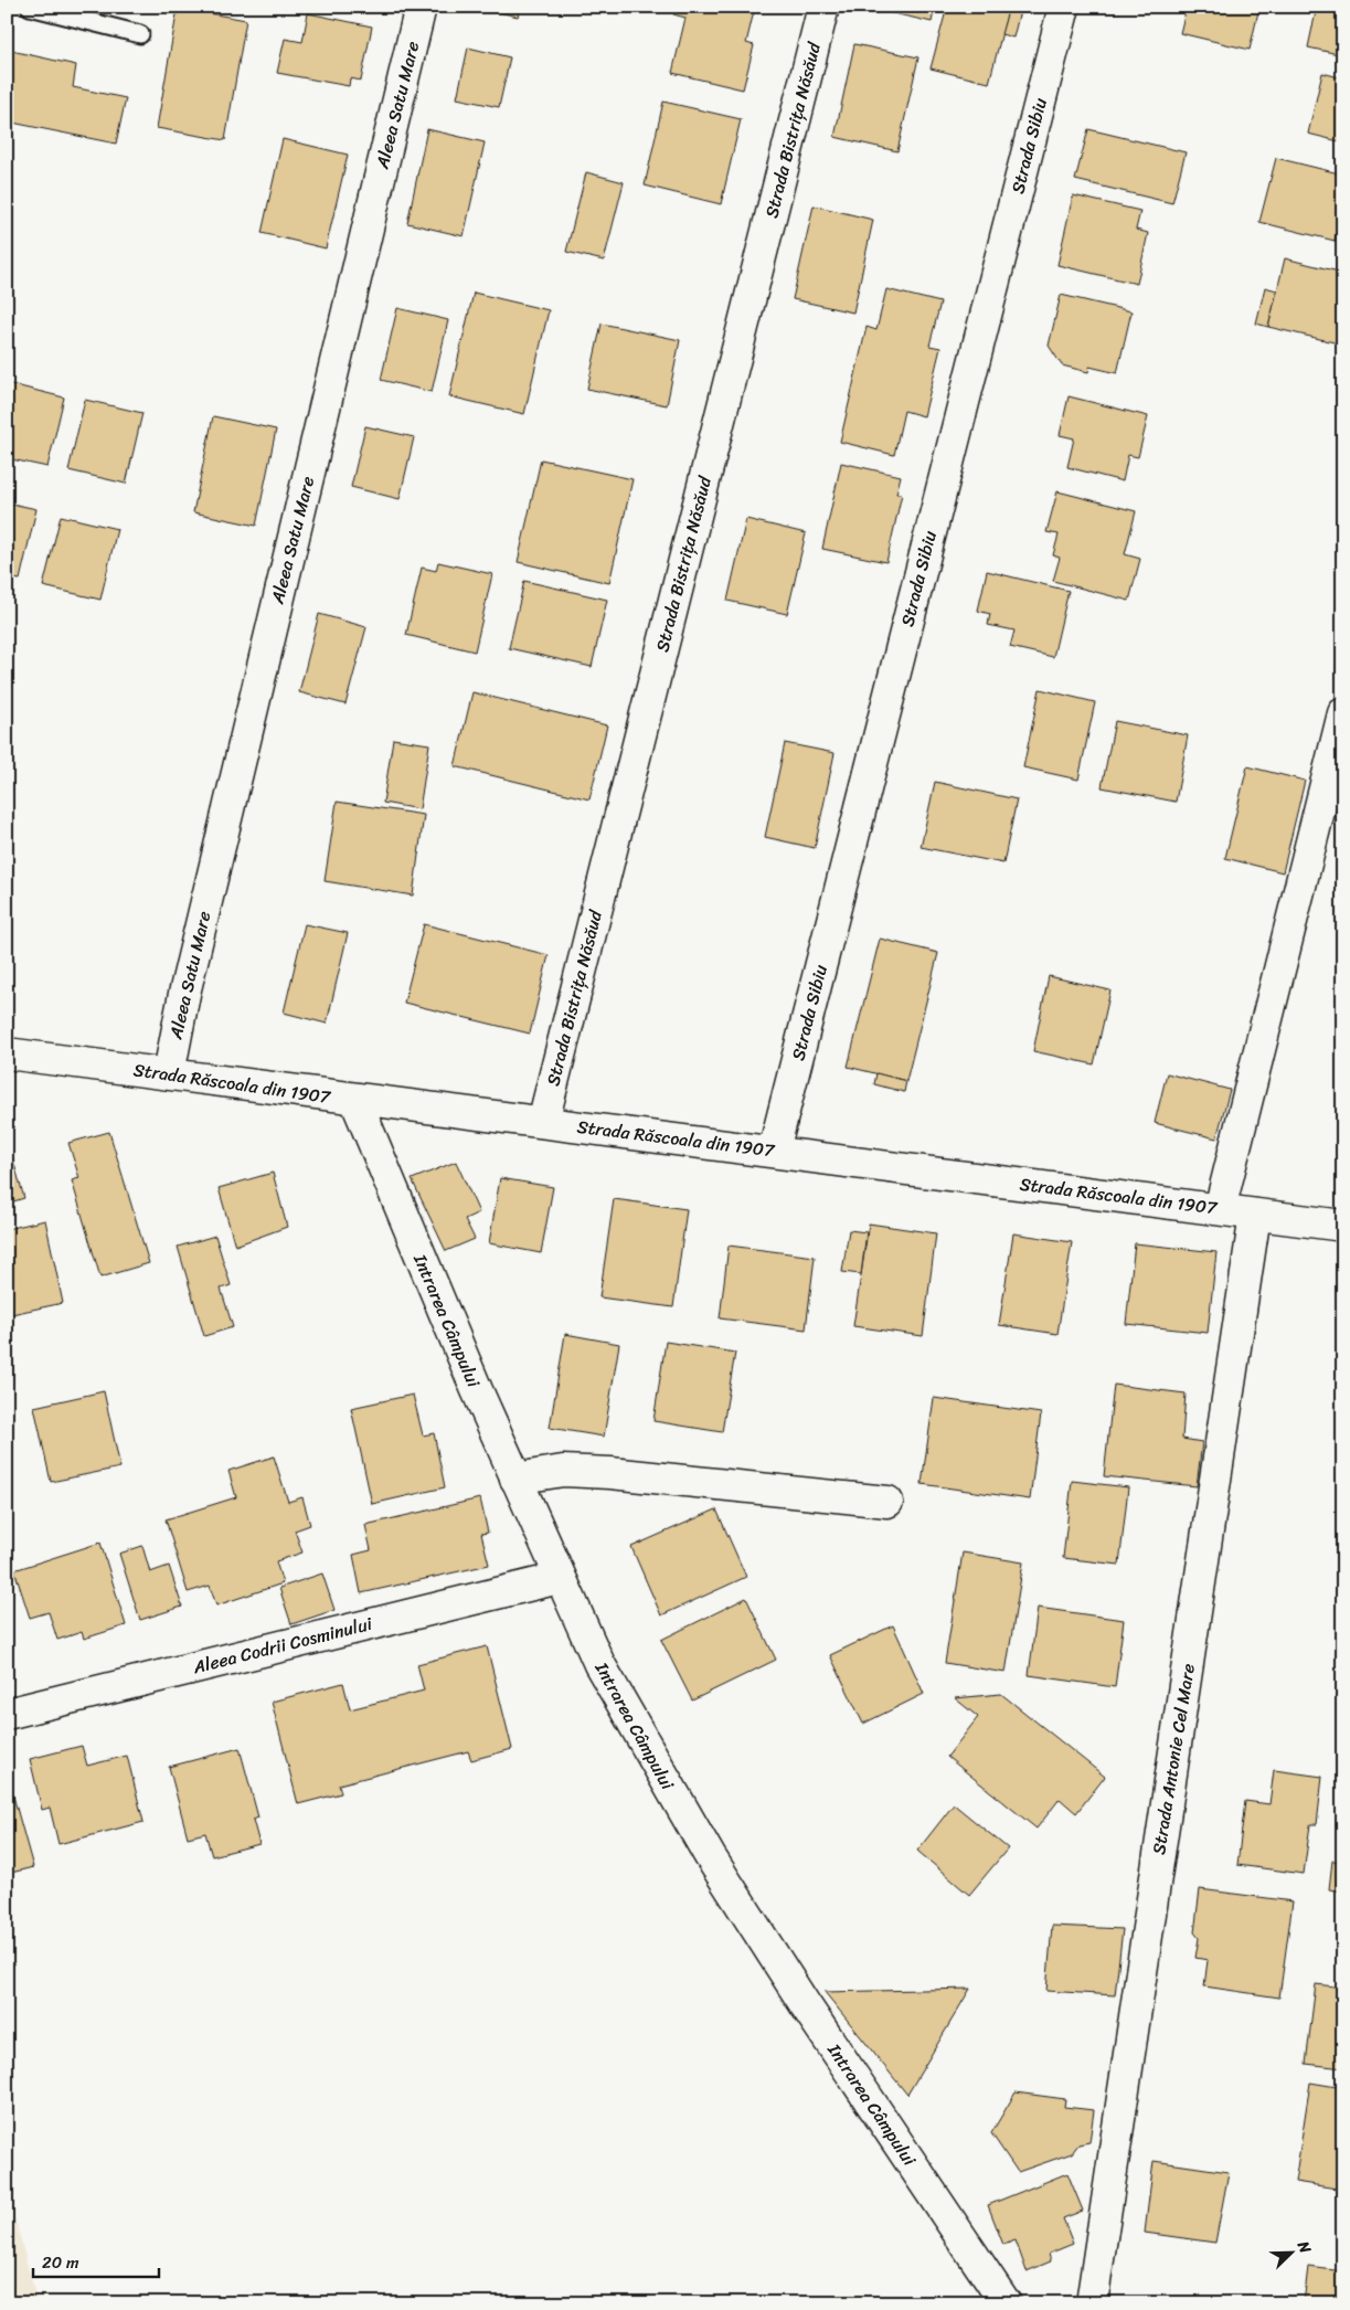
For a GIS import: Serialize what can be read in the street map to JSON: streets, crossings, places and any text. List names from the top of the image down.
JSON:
{
  "streets": {
    "street": [
      "Aleea Satu Mare",
      "Strada Bistrița Năsăud",
      "Strada Sibiu",
      "Strada Răscoala din 1907",
      "Intrarea Câmpului",
      "Aleea Codrii Cosminului",
      "Strada Antonie Cel Mare"
    ]
  },
  "crossings": [
    ["Aleea Satu Mare", "Strada Răscoala din 1907"],
    ["Strada Bistrița Năsăud", "Strada Răscoala din 1907"],
    ["Strada Sibiu", "Strada Răscoala din 1907"],
    ["Strada Răscoala din 1907", "Intrarea Câmpului"],
    ["Strada Răscoala din 1907", "Strada Antonie Cel Mare"],
    ["Intrarea Câmpului", "Aleea Codrii Cosminului"]
  ],
  "scale_bar": "20 m",
  "north": "top right"
}
